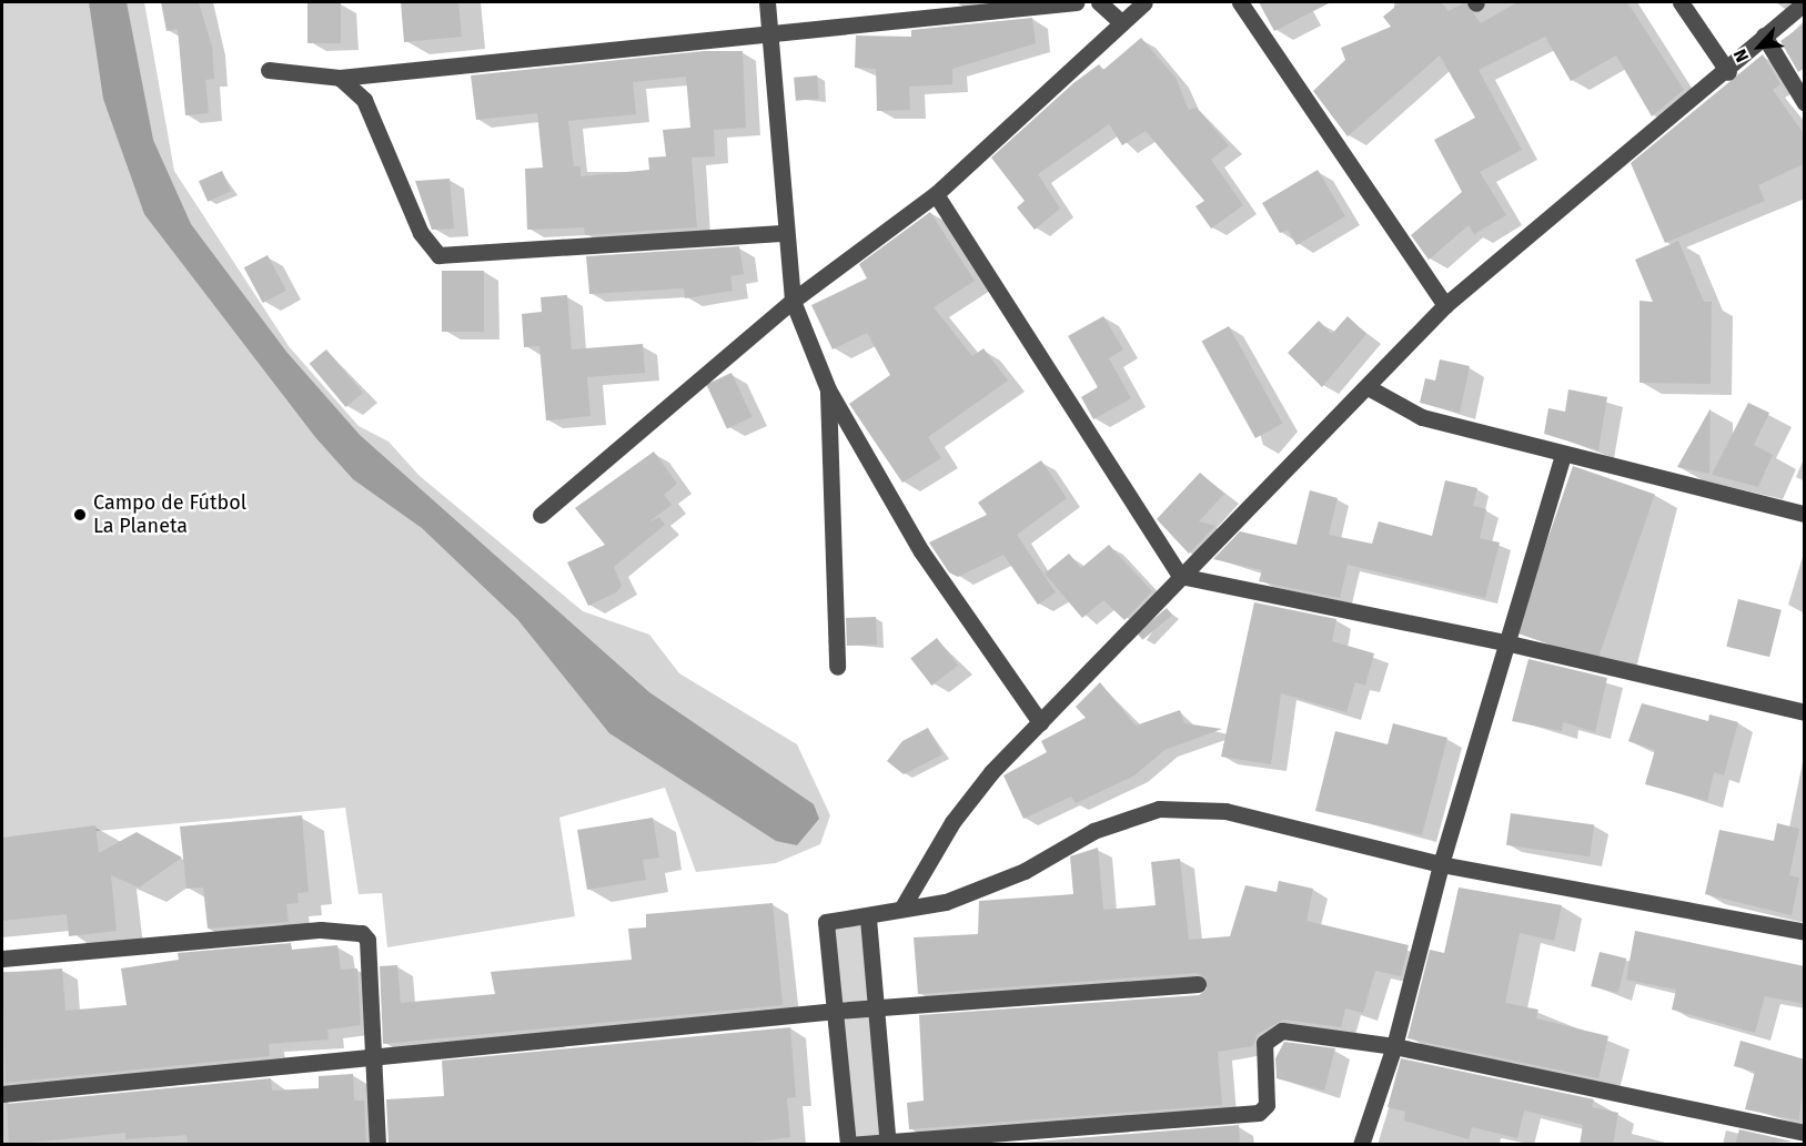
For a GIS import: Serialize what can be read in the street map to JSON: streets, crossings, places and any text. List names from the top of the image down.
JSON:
{
  "places": ["Campo de Fútbol La Planeta"],
  "north": "bottom left"
}
